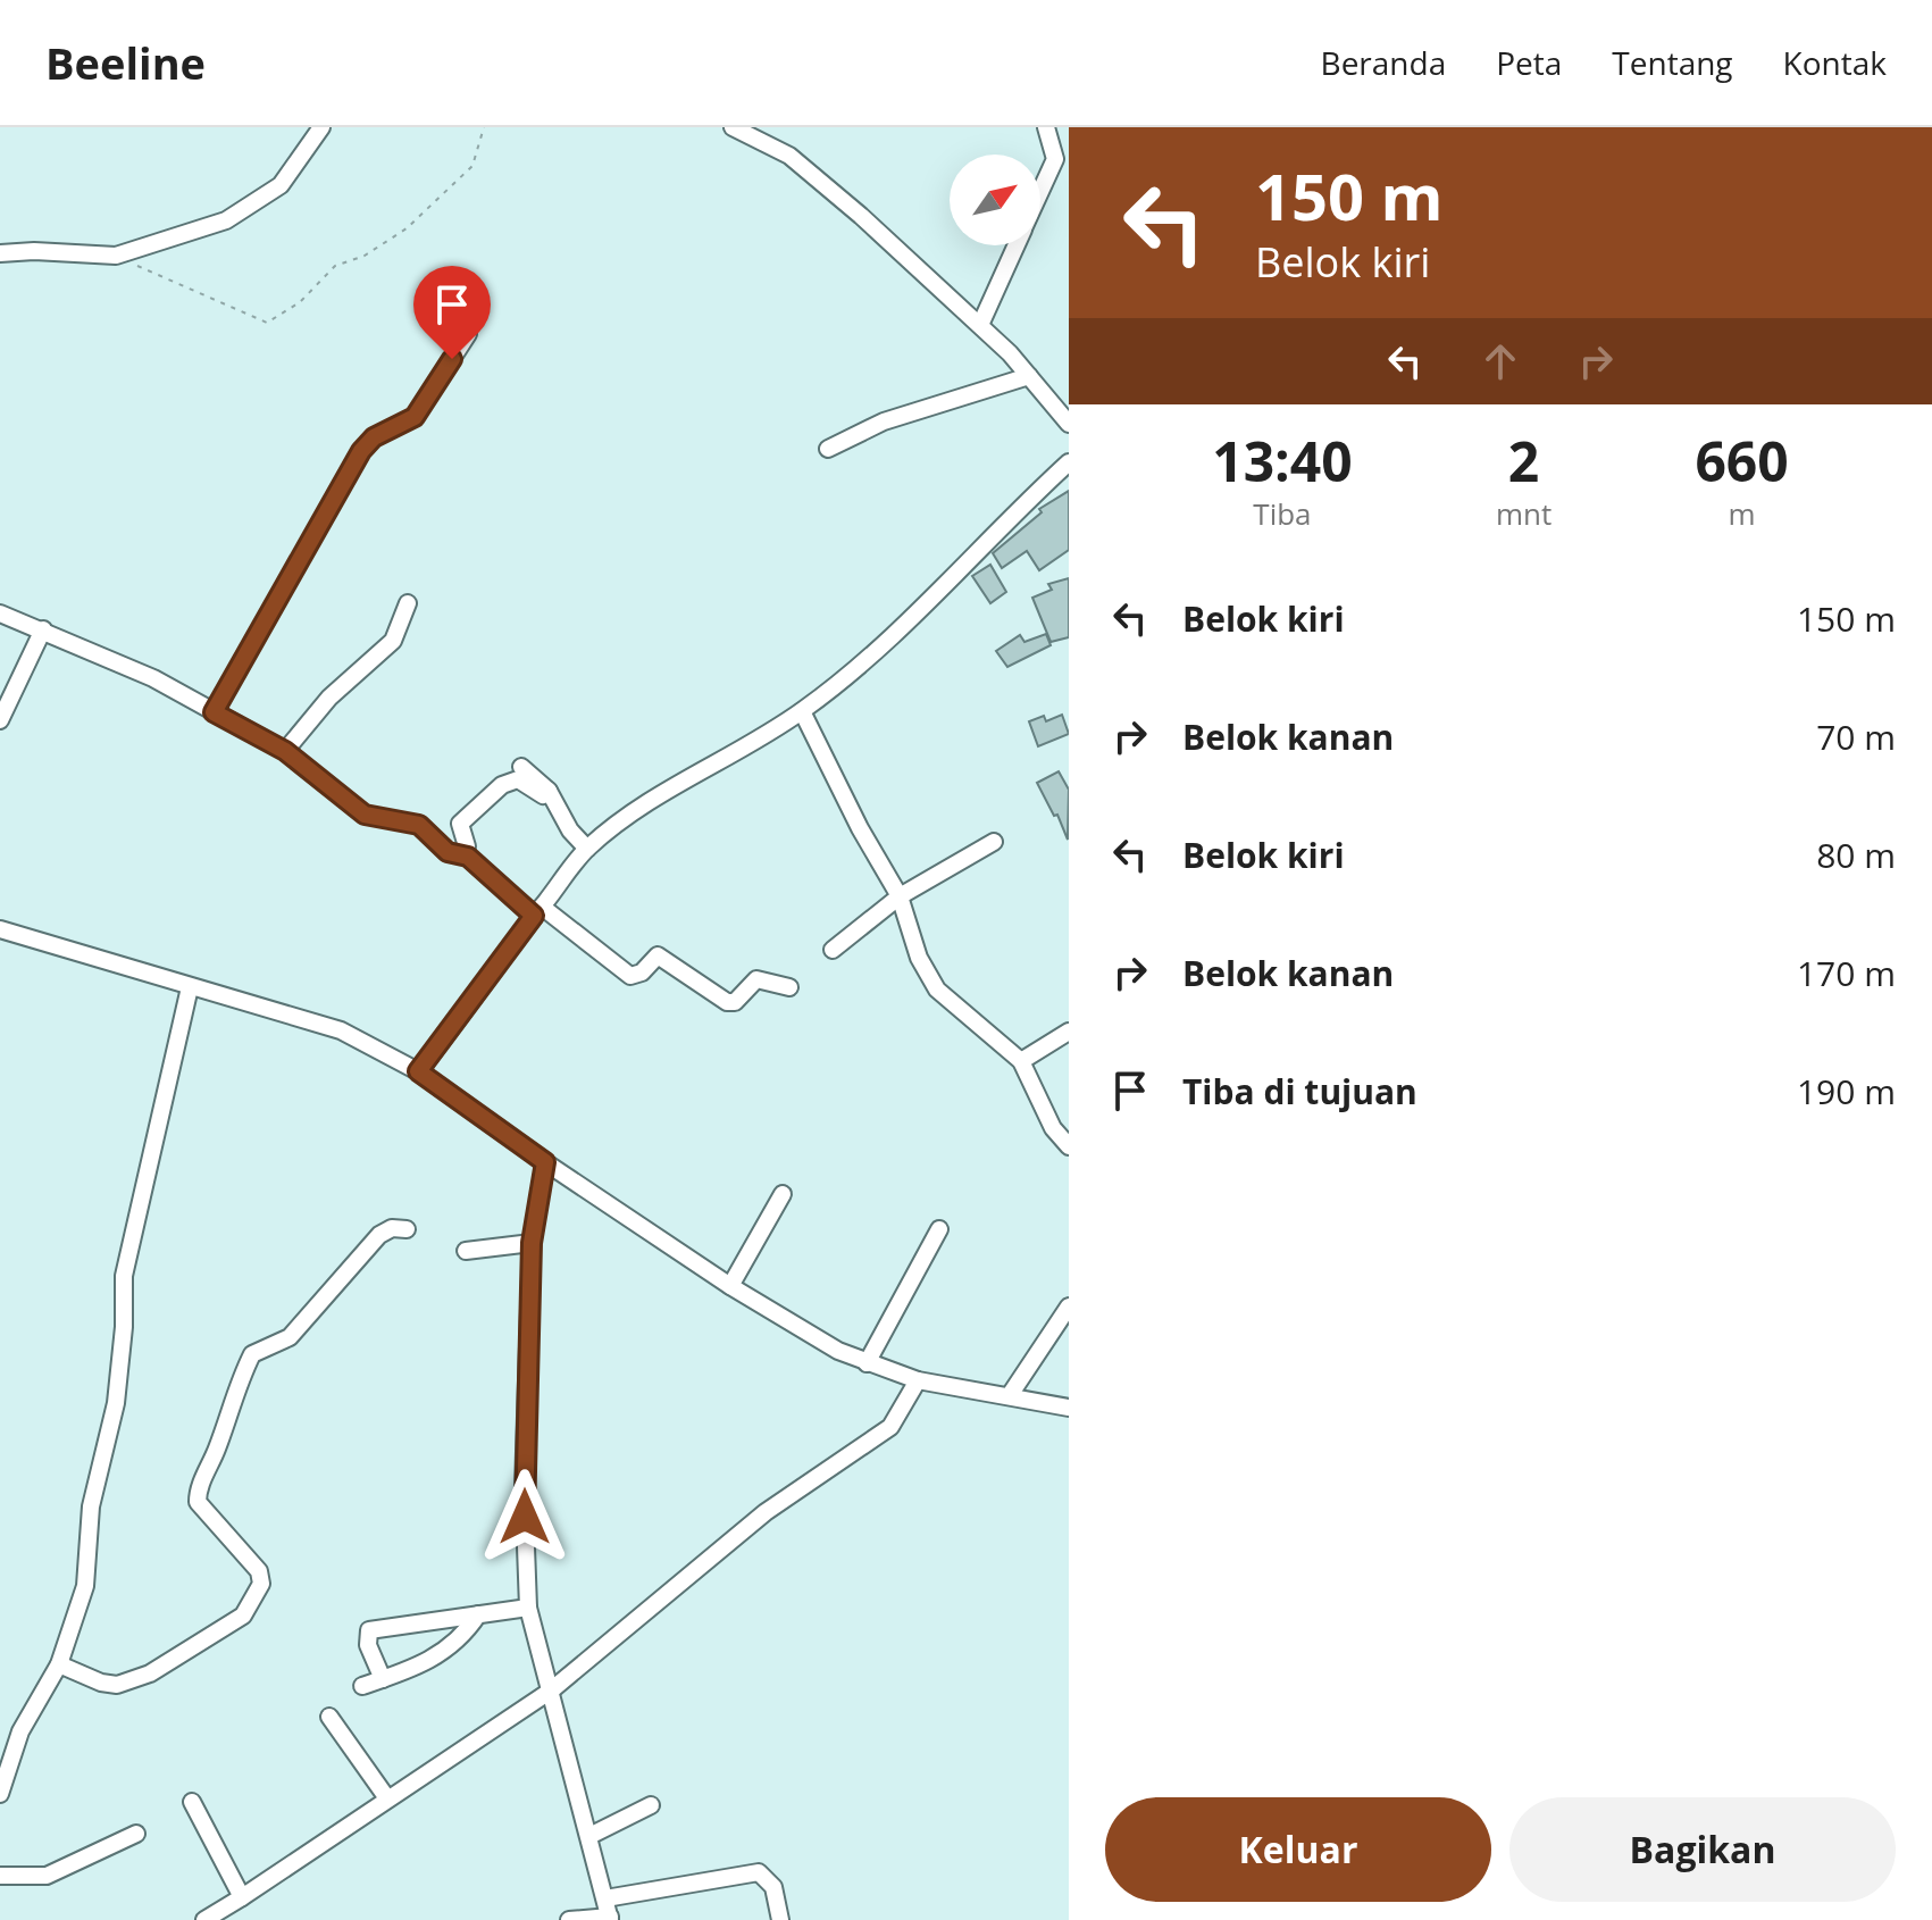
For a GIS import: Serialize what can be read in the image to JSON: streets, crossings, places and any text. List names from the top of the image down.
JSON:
{
  "north": "top right",
  "page": {
    "header": "Beeline",
    "nav": [
      "Beranda",
      "Peta",
      "Tentang",
      "Kontak"
    ],
    "turn": ["150 m", "Belok kiri"],
    "eta": [
      "13:40",
      "Tiba",
      "2",
      "mnt",
      "660",
      "m"
    ],
    "list": [
      {
        "name": "Belok kiri",
        "value": "150 m"
      },
      {
        "name": "Belok kanan",
        "value": "70 m"
      },
      {
        "name": "Belok kiri",
        "value": "80 m"
      },
      {
        "name": "Belok kanan",
        "value": "170 m"
      },
      {
        "name": "Tiba di tujuan",
        "value": "190 m"
      }
    ],
    "buttons": ["Keluar", "Bagikan"]
  }
}
